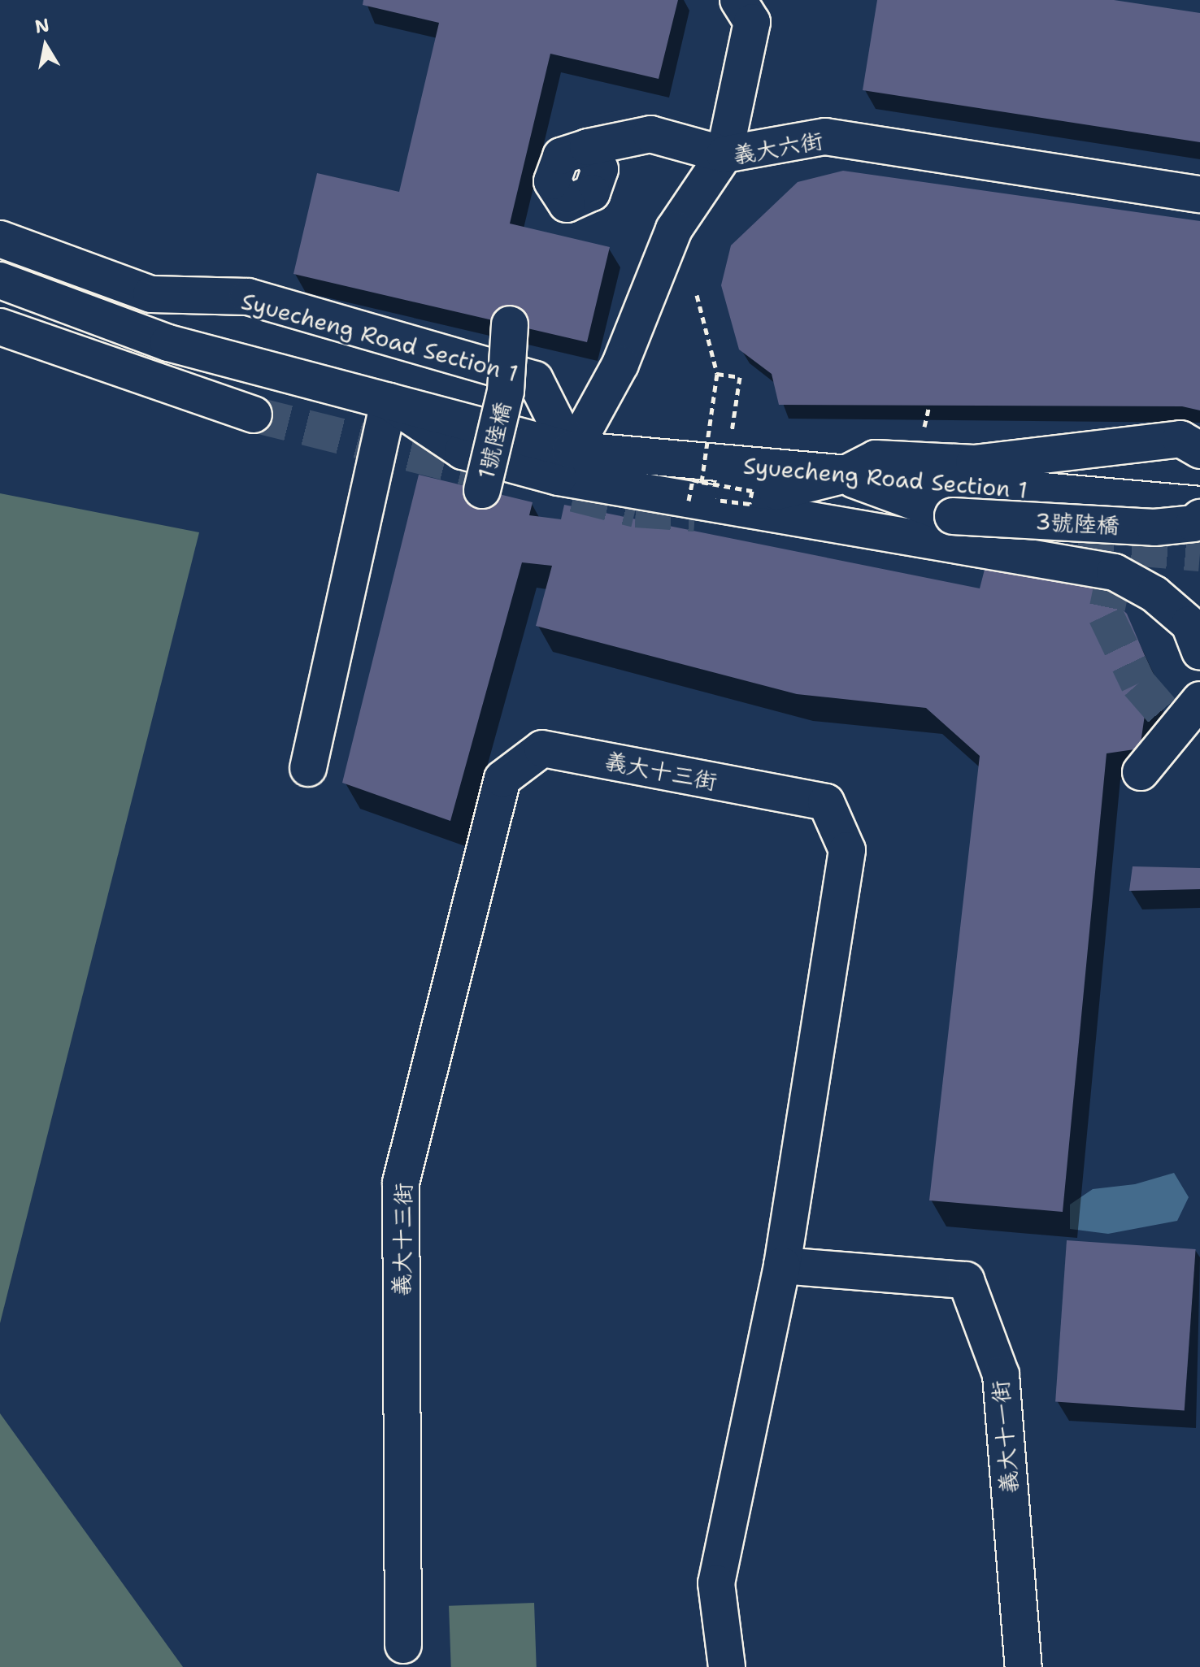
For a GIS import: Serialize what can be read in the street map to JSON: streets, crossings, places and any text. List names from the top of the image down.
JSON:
{
  "streets": {
    "street": [
      "義大六街",
      "Syuecheng Road Section 1",
      "1號陸橋",
      "3號陸橋",
      "義大十三街",
      "義大十一街"
    ]
  },
  "crossings": [
    ["義大六街", "Syuecheng Road Section 1"],
    ["Syuecheng Road Section 1", "1號陸橋"],
    ["Syuecheng Road Section 1", "3號陸橋"],
    ["義大十三街", "義大十一街"]
  ],
  "north": "top"
}
